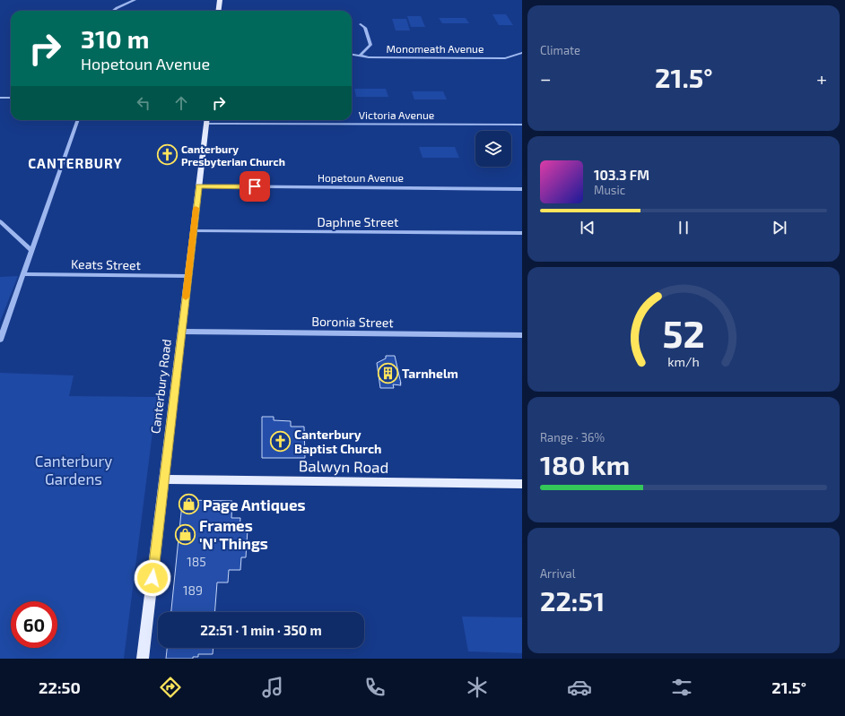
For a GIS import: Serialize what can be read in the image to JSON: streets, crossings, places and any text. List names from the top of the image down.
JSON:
{
  "streets": {
    "main road": ["Canterbury Road", "Balwyn Road"],
    "street": [
      "Monomeath Avenue",
      "Victoria Avenue",
      "Hopetoun Avenue",
      "Daphne Street",
      "Keats Street",
      "Boronia Street"
    ]
  },
  "crossings": [
    ["Victoria Avenue", "Canterbury Road"],
    ["Hopetoun Avenue", "Canterbury Road"],
    ["Daphne Street", "Canterbury Road"],
    ["Keats Street", "Canterbury Road"],
    ["Boronia Street", "Canterbury Road"],
    ["Canterbury Road", "Balwyn Road"]
  ],
  "districts": ["CANTERBURY"],
  "parks": ["Canterbury Gardens"],
  "places": {
    "church": ["Canterbury Presbyterian Church", "Canterbury Baptist Church"],
    "building": ["Tarnhelm"],
    "shop": ["Page Antiques", "Frames 'N' Things"]
  },
  "house_numbers": ["185", "189"],
  "page": {
    "tile": [
      "Climate",
      ["Range · 36%", "180 km"],
      ["Arrival", "22:51"]
    ],
    "turn": ["310 m", "Hopetoun Avenue"],
    "heat": ["−", "21.5°", "+"],
    "song": ["103.3 FM", "Music"],
    "limit": "60",
    "trip": "22:51 · 1 min · 350 m",
    "tabs": ["22:50", "21.5°"],
    "gauge": ["52", "km/h"]
  }
}
